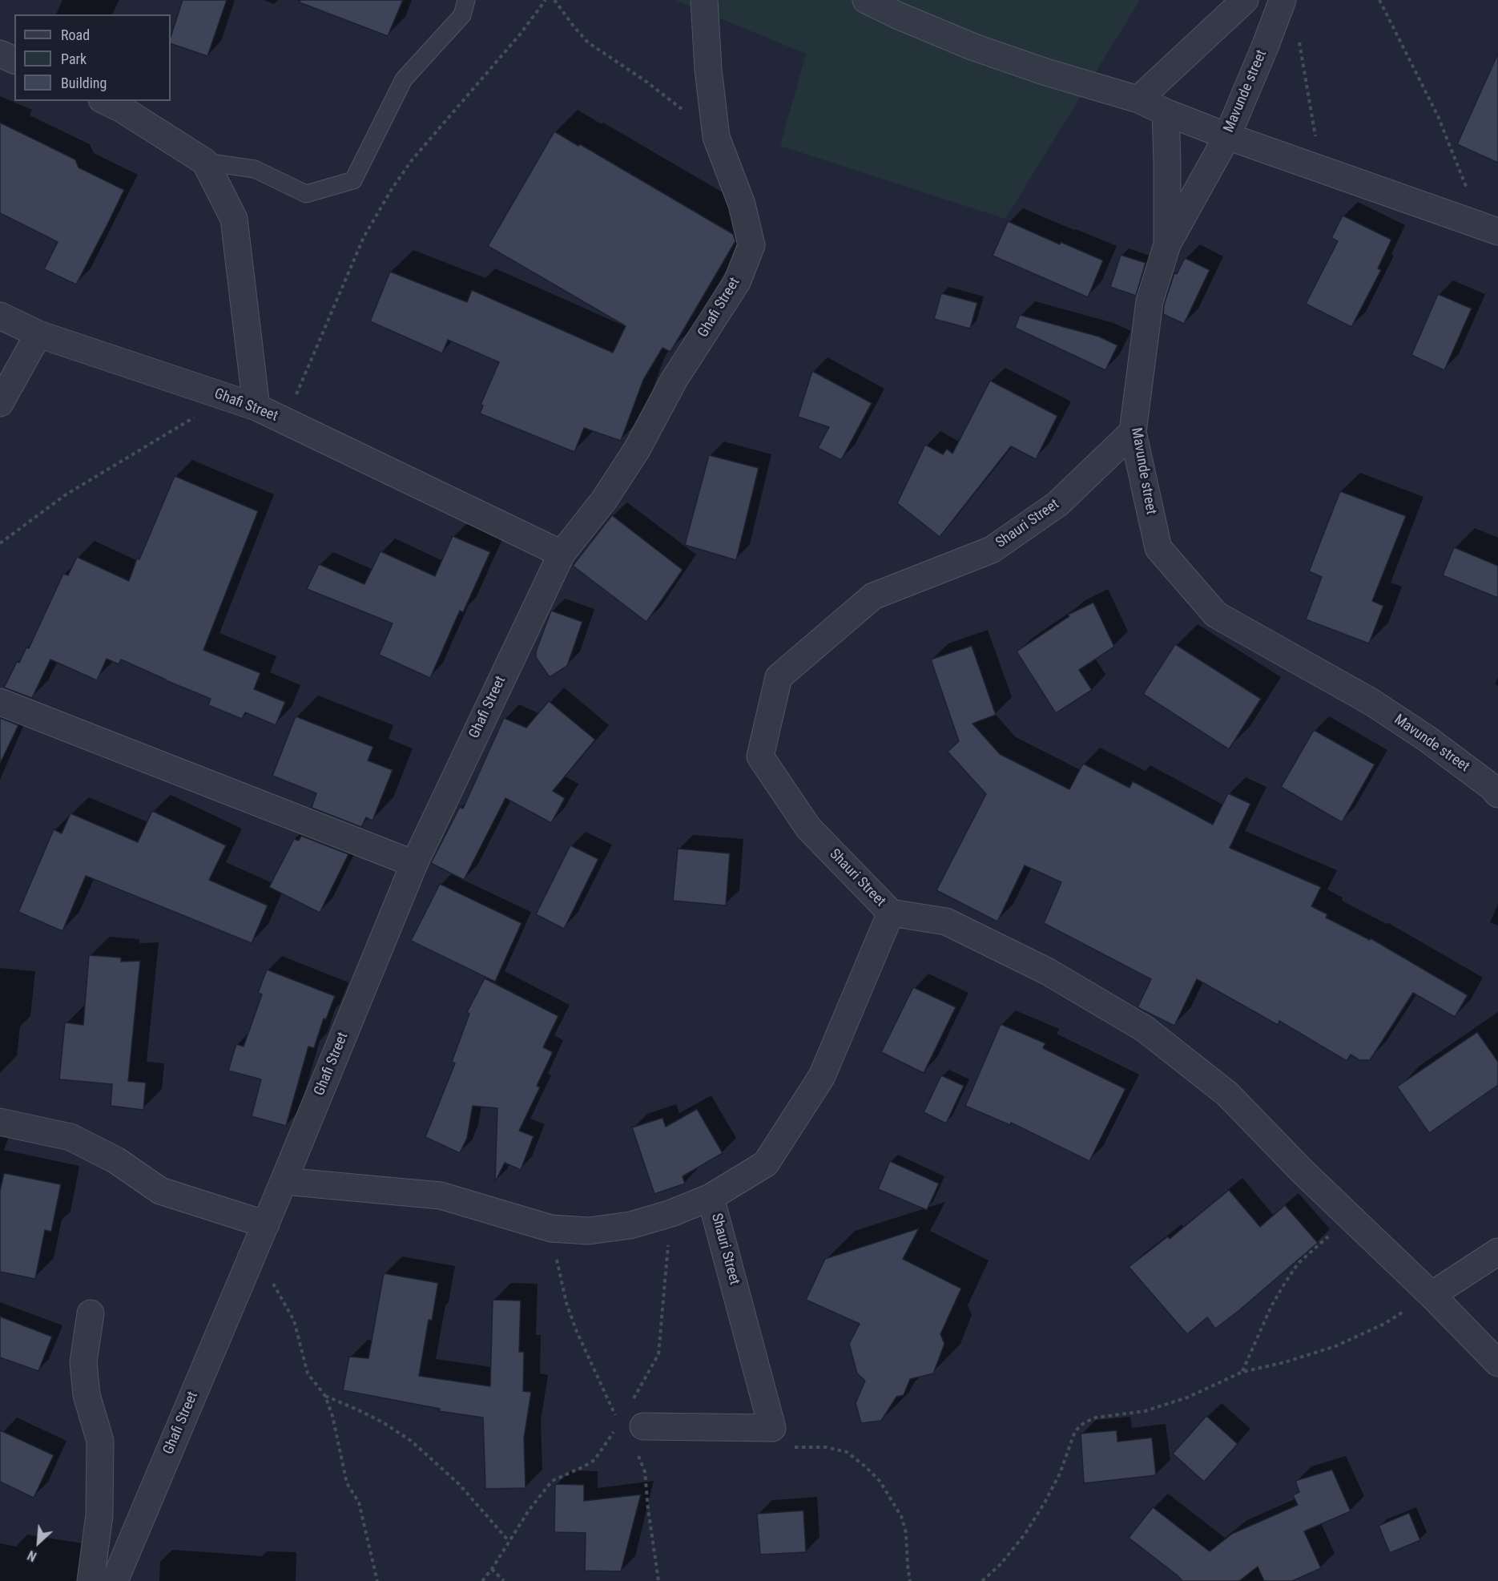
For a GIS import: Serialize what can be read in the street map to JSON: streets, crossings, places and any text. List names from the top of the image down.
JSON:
{
  "streets": {
    "street": ["Mavunde street", "Ghafi Street", "Shauri Street"]
  },
  "crossings": [
    ["Mavunde street", "Shauri Street"]
  ],
  "legend": ["Road", "Park", "Building"],
  "north": "bottom left"
}
